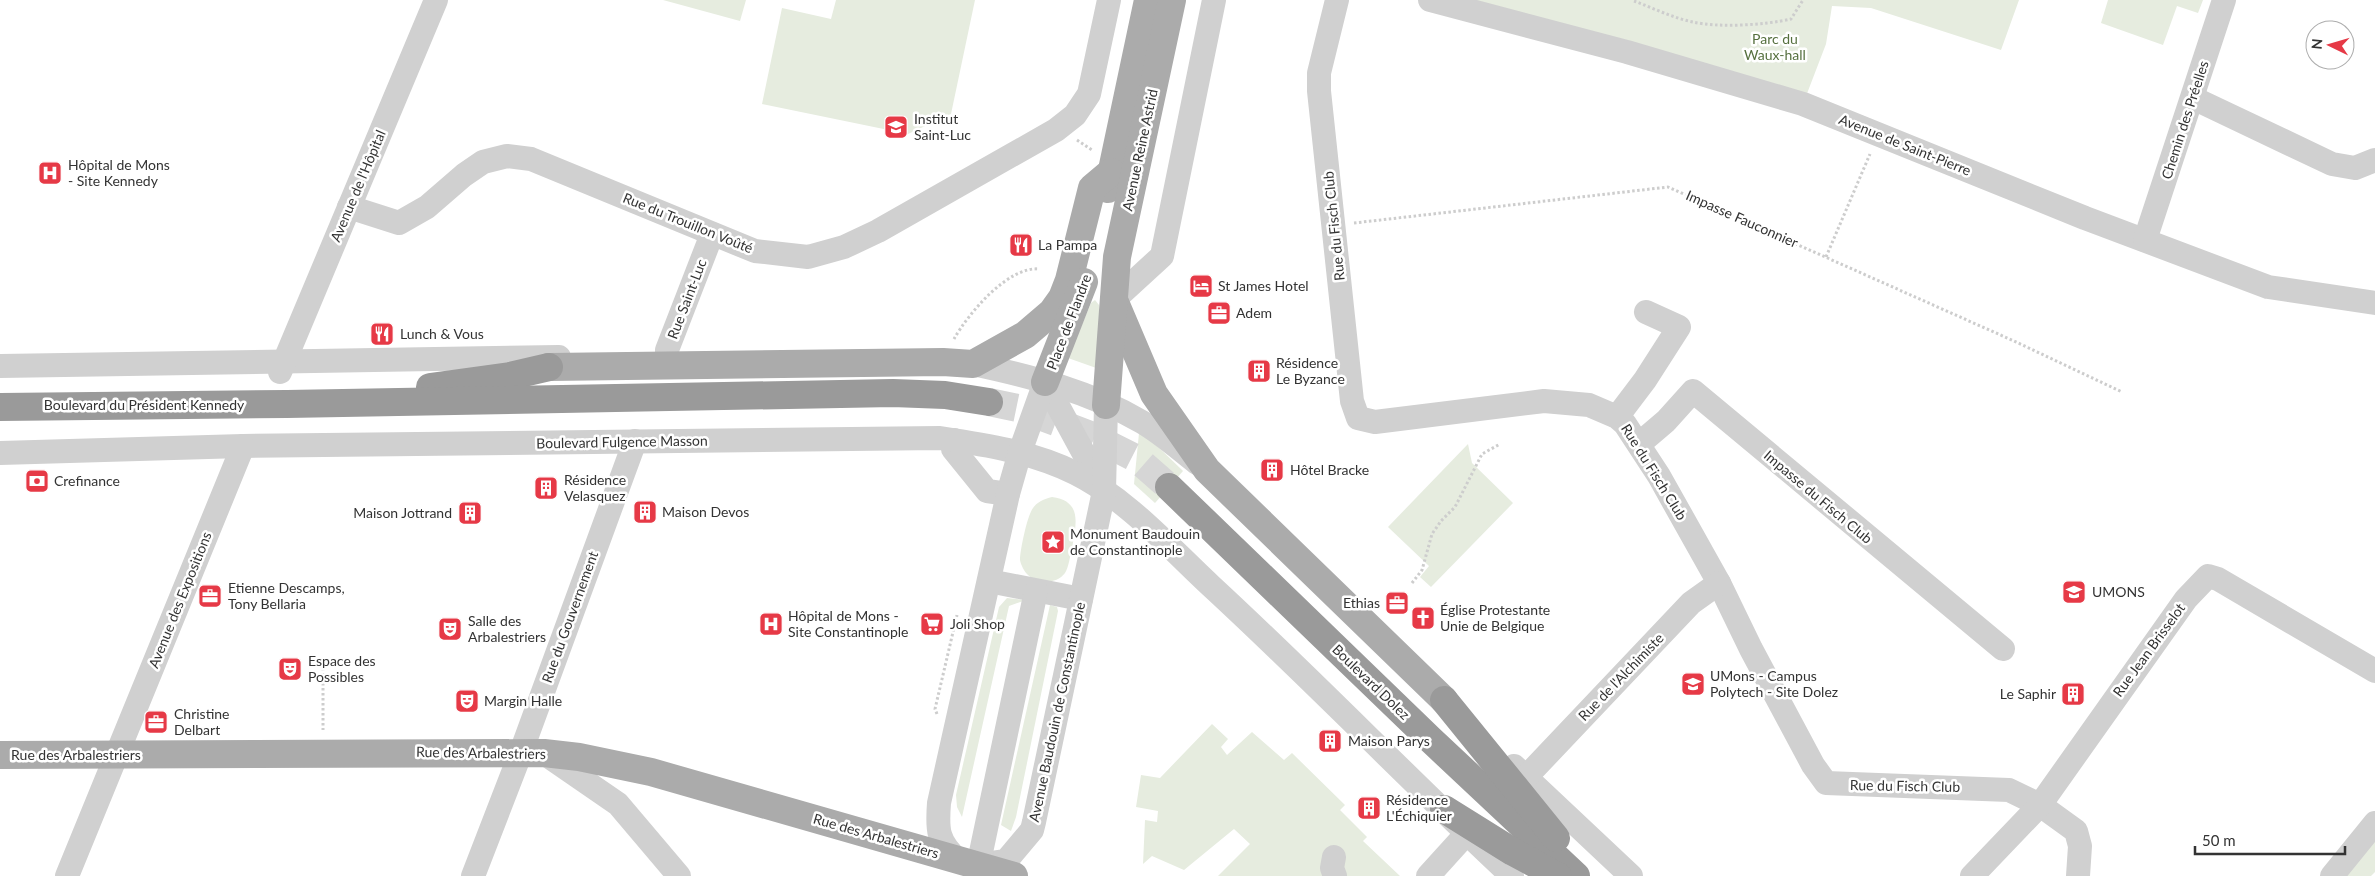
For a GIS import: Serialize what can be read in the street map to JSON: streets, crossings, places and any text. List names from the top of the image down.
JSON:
{
  "streets": {
    "highway": ["Boulevard du Président Kennedy", "Boulevard Dolez"],
    "main road": ["Avenue Reine Astrid", "Place de Flandre", "Rue des Arbalestriers"],
    "street": [
      "Chemin des Préelles",
      "Avenue de Saint-Pierre",
      "Avenue de l'Hôpital",
      "Rue du Trouillon Voûté",
      "Rue du Fisch Club",
      "Rue Saint-Luc",
      "Boulevard Fulgence Masson",
      "Impasse du Fisch Club",
      "Avenue des Expositions",
      "Rue du Gouvernement",
      "Rue Jean Brisselot",
      "Rue de l'Alchimiste",
      "Avenue Baudouin de Constantinople"
    ],
    "path": ["Impasse Fauconnier"]
  },
  "crossings": [
    ["Chemin des Préelles", "Avenue de Saint-Pierre"],
    ["Avenue Reine Astrid", "Place de Flandre"],
    ["Avenue de l'Hôpital", "Rue du Trouillon Voûté"],
    ["Impasse Fauconnier", "Rue du Fisch Club"],
    ["Rue du Trouillon Voûté", "Rue Saint-Luc"],
    ["Rue du Fisch Club", "Impasse du Fisch Club"],
    ["Rue du Fisch Club", "Rue Jean Brisselot"],
    ["Rue du Fisch Club", "Rue de l'Alchimiste"],
    ["Place de Flandre", "Boulevard Fulgence Masson"],
    ["Place de Flandre", "Avenue Baudouin de Constantinople"],
    ["Boulevard Fulgence Masson", "Avenue des Expositions"],
    ["Boulevard Fulgence Masson", "Rue du Gouvernement"],
    ["Avenue des Expositions", "Rue des Arbalestriers"],
    ["Rue du Gouvernement", "Rue des Arbalestriers"],
    ["Avenue Baudouin de Constantinople", "Rue des Arbalestriers"]
  ],
  "parks": ["Parc du Waux-hall"],
  "places": {
    "school or university": ["Institut Saint-Luc", "UMONS", "UMons - Campus Polytech - Site Dolez"],
    "hospital": ["Hôpital de Mons - Site Kennedy", "Hôpital de Mons - Site Constantinople"],
    "restaurant": ["La Pampa", "Lunch & Vous"],
    "hotel": ["St James Hotel"],
    "office": [
      "Adem",
      "Etienne Descamps, Tony Bellaria",
      "Ethias",
      "Christine Delbart"
    ],
    "building": [
      "Résidence Le Byzance",
      "Hôtel Bracke",
      "Résidence Velasquez",
      "Maison Devos",
      "Maison Jottrand",
      "Le Saphir",
      "Maison Parys",
      "Résidence L'Échiquier"
    ],
    "bank": ["Crefinance"],
    "place": ["Monument Baudouin de Constantinople"],
    "church": ["Église Protestante Unie de Belgique"],
    "supermarket": ["Joli Shop"],
    "theatre": ["Salle des Arbalestriers", "Espace des Possibles", "Margin Halle"]
  },
  "scale_bar": "50 m",
  "north": "left"
}
